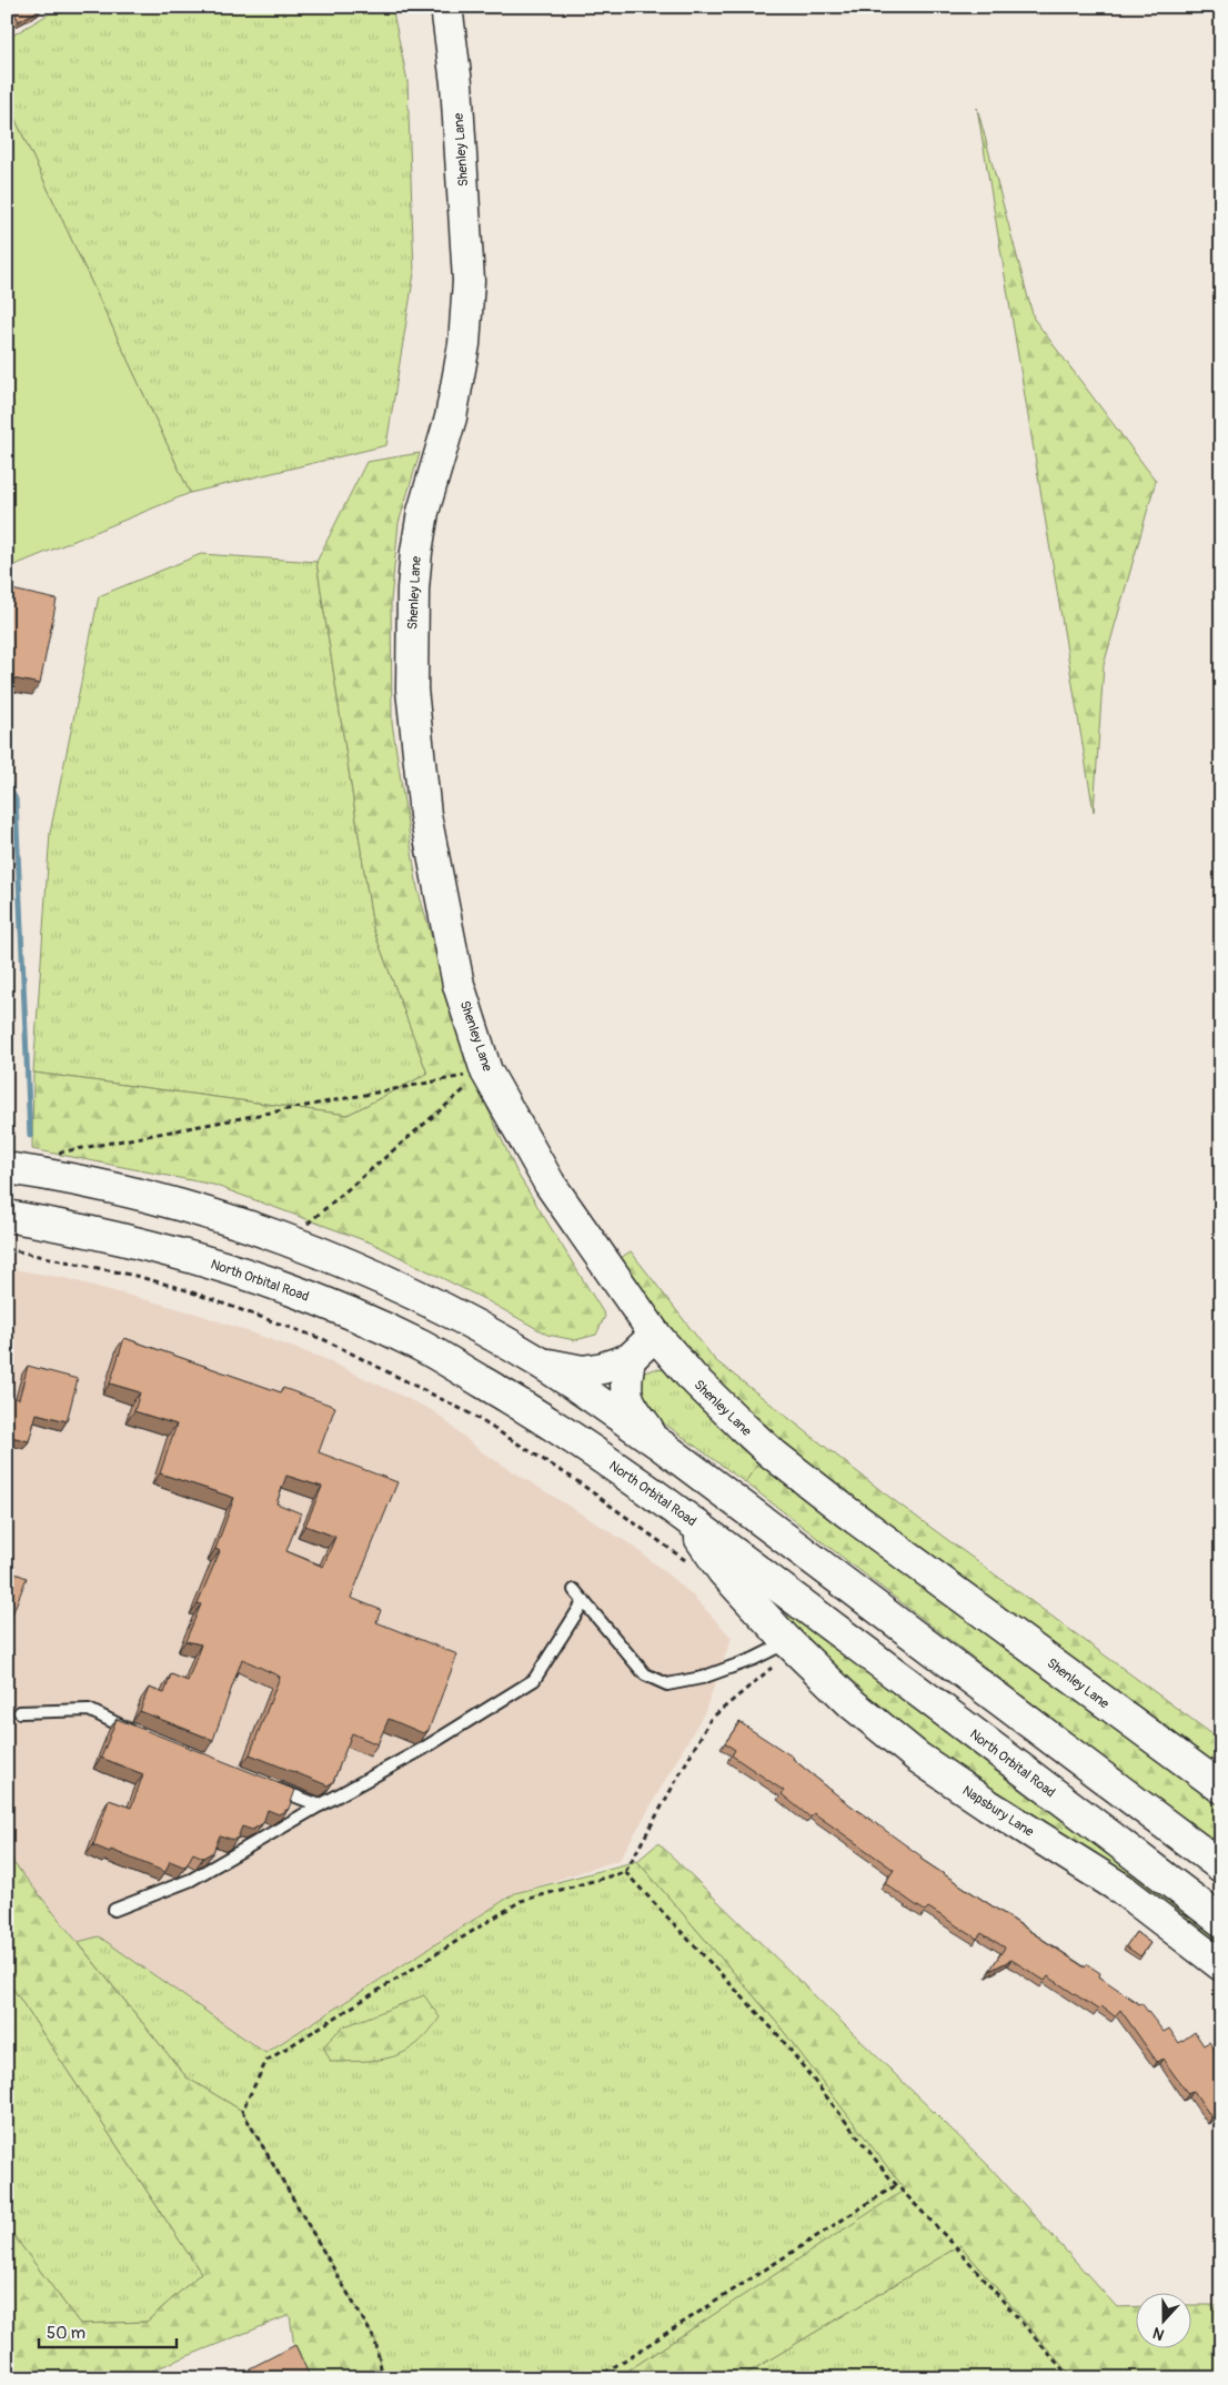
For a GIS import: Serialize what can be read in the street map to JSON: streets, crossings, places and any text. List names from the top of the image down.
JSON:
{
  "streets": {
    "main road": ["Shenley Lane", "North Orbital Road", "Napsbury Lane"]
  },
  "crossings": [
    ["North Orbital Road", "Napsbury Lane"]
  ],
  "scale_bar": "50 m",
  "north": "bottom"
}
